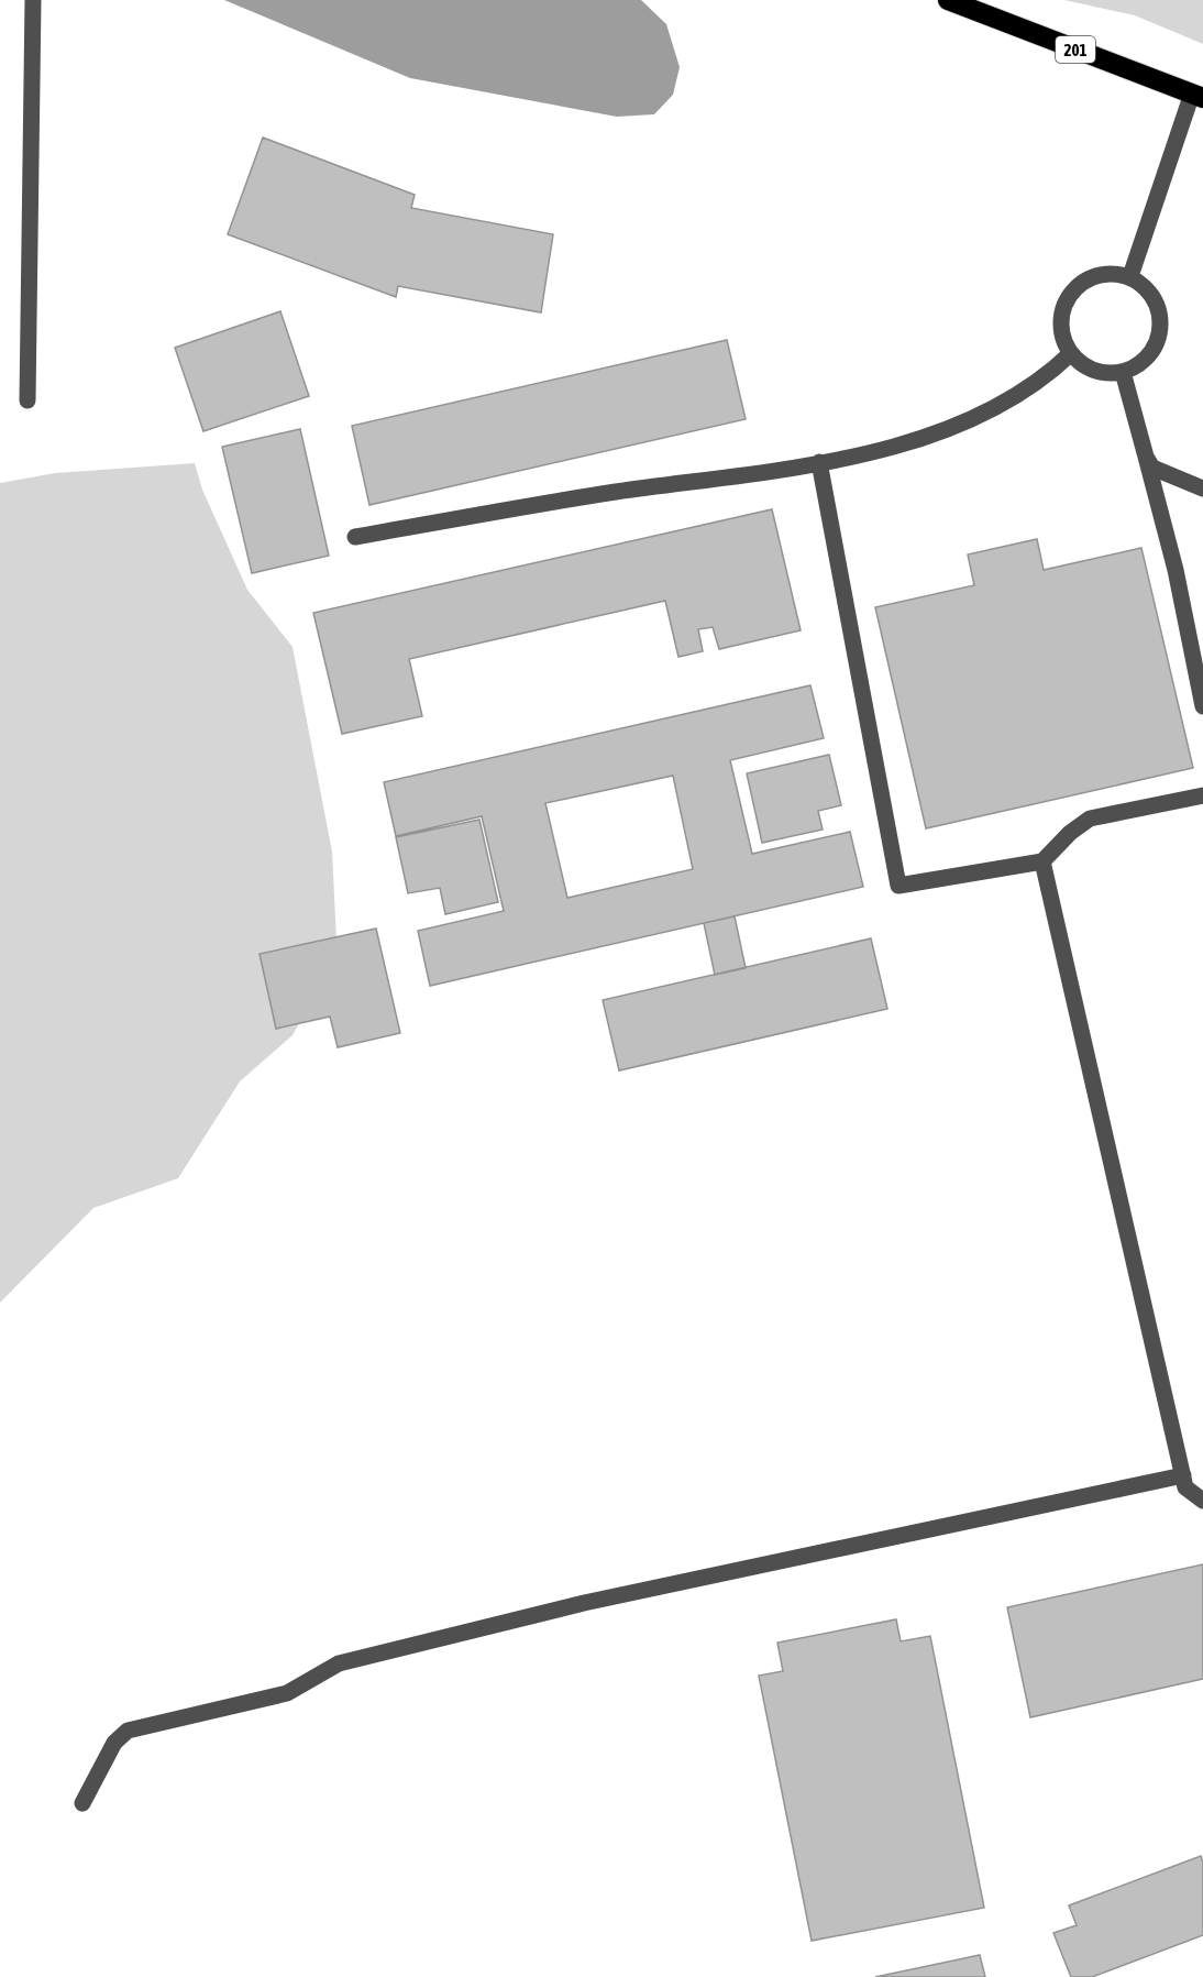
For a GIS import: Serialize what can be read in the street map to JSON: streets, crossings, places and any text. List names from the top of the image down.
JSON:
{
  "streets": {
    "highway": ["201"]
  }
}
